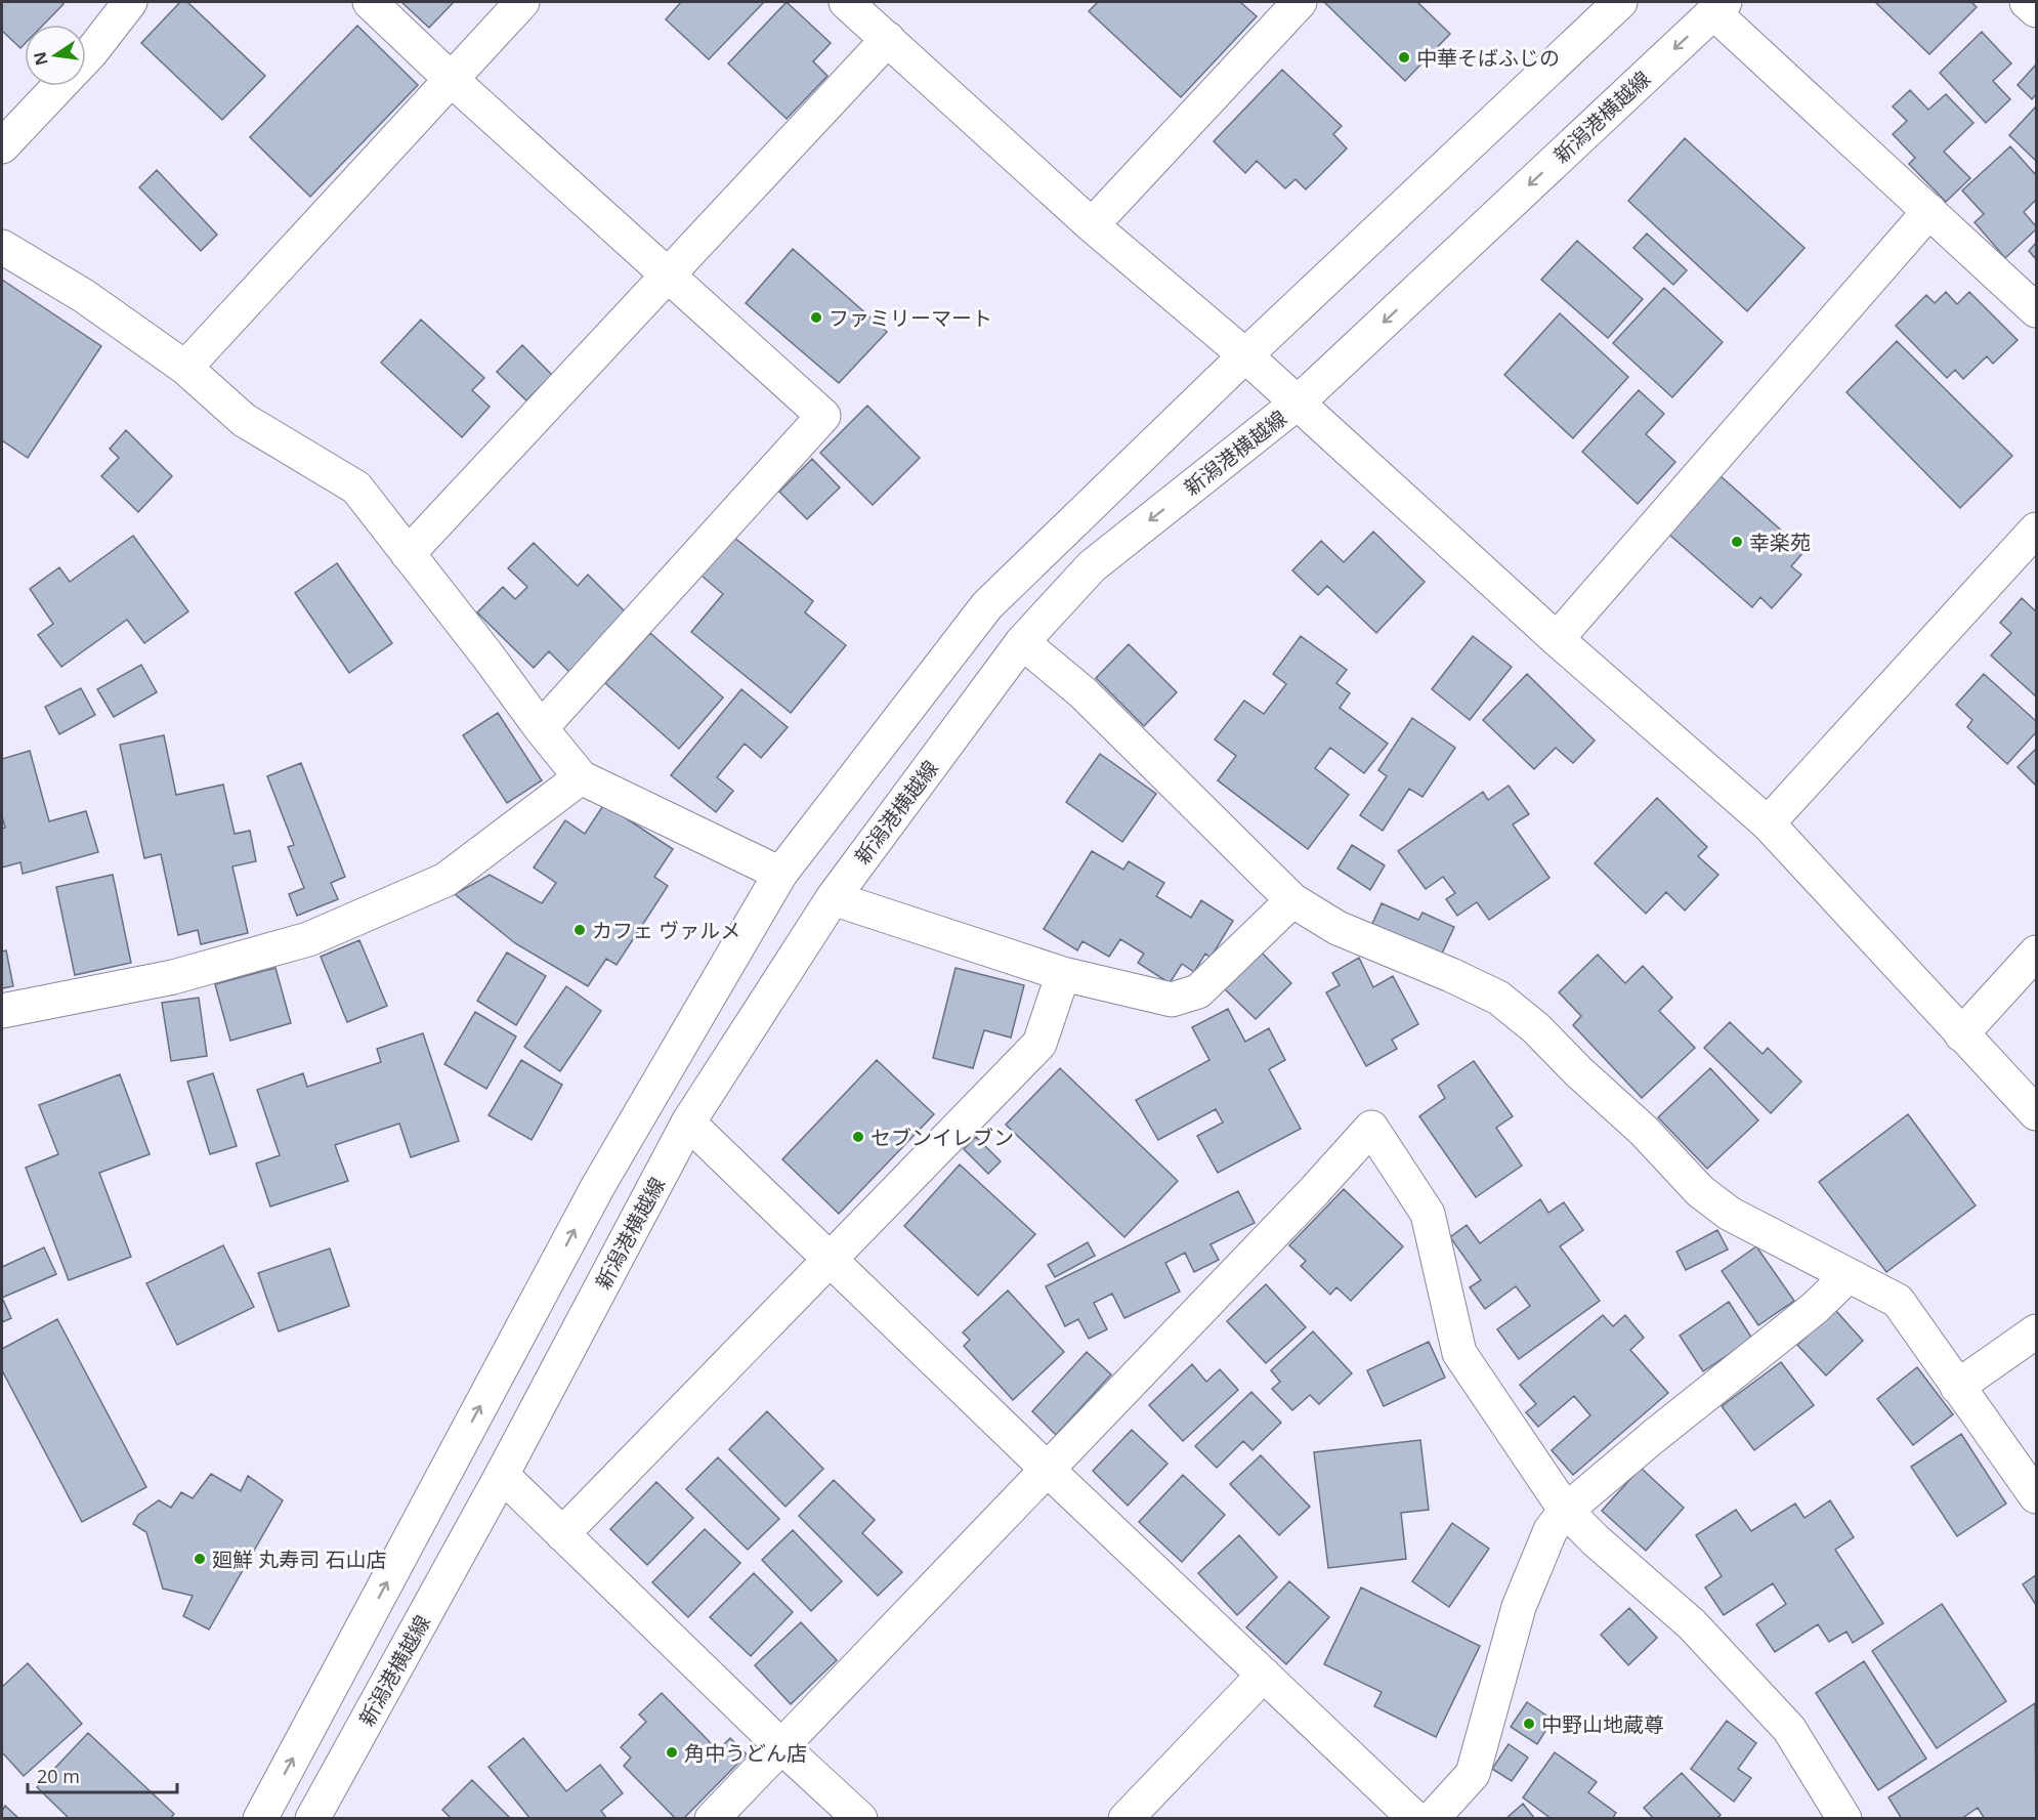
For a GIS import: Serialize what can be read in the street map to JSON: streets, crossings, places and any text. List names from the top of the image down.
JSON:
{
  "streets": {
    "street": ["新潟港横越線"]
  },
  "places": [
    "中華そばふじの",
    "ファミリーマート",
    "幸楽苑",
    "カフェ ヴァルメ",
    "セブンイレブン",
    "廻鮮 丸寿司 石山店",
    "中野山地蔵尊",
    "角中うどん店"
  ],
  "scale_bar": "20 m",
  "north": "left"
}
